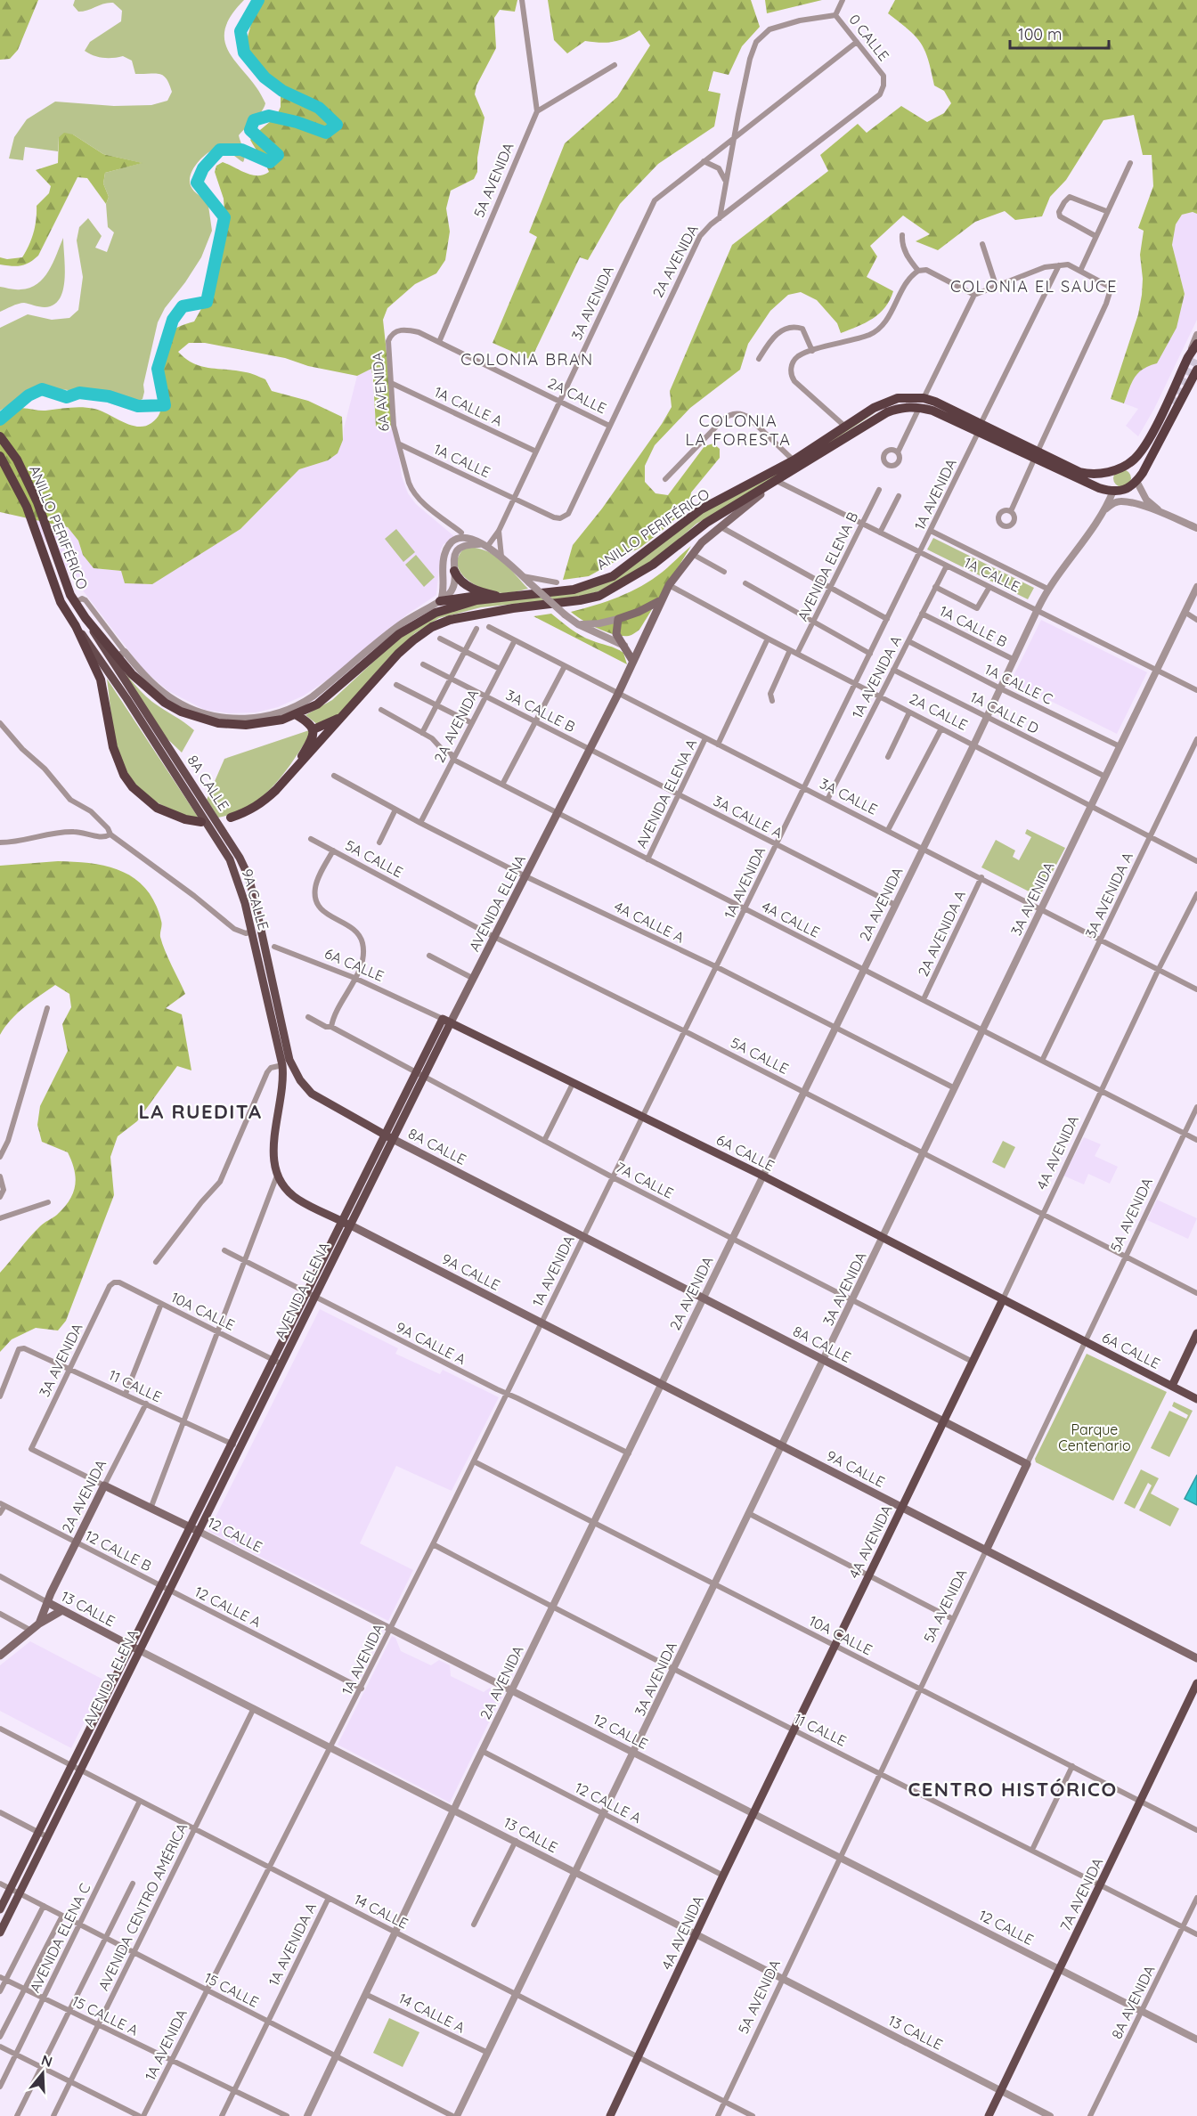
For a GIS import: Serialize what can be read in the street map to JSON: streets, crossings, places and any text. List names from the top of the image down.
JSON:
{
  "streets": {
    "highway": ["ANILLO PERIFÉRICO"],
    "main road": [
      "5A AVENIDA",
      "2A AVENIDA",
      "8A CALLE",
      "9A CALLE",
      "AVENIDA ELENA",
      "6A CALLE",
      "4A AVENIDA",
      "12 CALLE",
      "13 CALLE",
      "7A AVENIDA"
    ],
    "street": [
      "0 CALLE",
      "3A AVENIDA",
      "6A AVENIDA",
      "2A CALLE",
      "1A CALLE A",
      "1A CALLE",
      "1A AVENIDA",
      "AVENIDA ELENA B",
      "1A CALLE B",
      "1A AVENIDA A",
      "1A CALLE C",
      "3A CALLE B",
      "1A CALLE D",
      "AVENIDA ELENA A",
      "3A CALLE",
      "3A CALLE A",
      "5A CALLE",
      "3A AVENIDA A",
      "4A CALLE",
      "4A CALLE A",
      "2A AVENIDA A",
      "7A CALLE",
      "10A CALLE",
      "9A CALLE A",
      "11 CALLE",
      "12 CALLE B",
      "12 CALLE A",
      "AVENIDA CENTRO AMÉRICA",
      "14 CALLE",
      "AVENIDA ELENA C",
      "15 CALLE",
      "8A AVENIDA",
      "14 CALLE A",
      "15 CALLE A"
    ]
  },
  "crossings": [
    ["0 CALLE", "2A AVENIDA"],
    ["0 CALLE", "3A AVENIDA"],
    ["5A AVENIDA", "2A CALLE"],
    ["5A AVENIDA", "8A CALLE"],
    ["5A AVENIDA", "5A CALLE"],
    ["5A AVENIDA", "9A CALLE"],
    ["5A AVENIDA", "4A CALLE"],
    ["5A AVENIDA", "6A CALLE"],
    ["5A AVENIDA", "10A CALLE"],
    ["5A AVENIDA", "11 CALLE"],
    ["5A AVENIDA", "12 CALLE"],
    ["5A AVENIDA", "13 CALLE"],
    ["5A AVENIDA", "14 CALLE"],
    ["2A AVENIDA", "3A AVENIDA"],
    ["2A AVENIDA", "2A CALLE"],
    ["2A AVENIDA", "1A CALLE"],
    ["2A AVENIDA", "1A CALLE B"],
    ["2A AVENIDA", "1A CALLE C"],
    ["2A AVENIDA", "3A CALLE B"],
    ["2A AVENIDA", "1A CALLE D"],
    ["2A AVENIDA", "8A CALLE"],
    ["2A AVENIDA", "3A CALLE"],
    ["2A AVENIDA", "3A CALLE A"],
    ["2A AVENIDA", "5A CALLE"],
    ["2A AVENIDA", "9A CALLE"],
    ["2A AVENIDA", "4A CALLE"],
    ["2A AVENIDA", "4A CALLE A"],
    ["2A AVENIDA", "6A CALLE"],
    ["2A AVENIDA", "7A CALLE"],
    ["2A AVENIDA", "10A CALLE"],
    ["2A AVENIDA", "9A CALLE A"],
    ["2A AVENIDA", "11 CALLE"],
    ["2A AVENIDA", "12 CALLE"],
    ["2A AVENIDA", "12 CALLE B"],
    ["2A AVENIDA", "12 CALLE A"],
    ["2A AVENIDA", "13 CALLE"],
    ["2A AVENIDA", "14 CALLE"],
    ["2A AVENIDA", "15 CALLE"],
    ["2A AVENIDA", "14 CALLE A"],
    ["3A AVENIDA", "2A CALLE"],
    ["3A AVENIDA", "1A CALLE A"],
    ["3A AVENIDA", "1A CALLE"],
    ["3A AVENIDA", "1A CALLE C"],
    ["3A AVENIDA", "1A CALLE D"],
    ["3A AVENIDA", "8A CALLE"],
    ["3A AVENIDA", "3A CALLE"],
    ["3A AVENIDA", "5A CALLE"],
    ["3A AVENIDA", "9A CALLE"],
    ["3A AVENIDA", "4A CALLE"],
    ["3A AVENIDA", "4A CALLE A"],
    ["3A AVENIDA", "6A CALLE"],
    ["3A AVENIDA", "7A CALLE"],
    ["3A AVENIDA", "10A CALLE"],
    ["3A AVENIDA", "11 CALLE"],
    ["3A AVENIDA", "12 CALLE"],
    ["3A AVENIDA", "12 CALLE A"],
    ["3A AVENIDA", "13 CALLE"],
    ["3A AVENIDA", "14 CALLE"],
    ["3A AVENIDA", "14 CALLE A"],
    ["6A AVENIDA", "2A CALLE"],
    ["6A AVENIDA", "1A CALLE A"],
    ["6A AVENIDA", "1A CALLE"],
    ["2A CALLE", "1A AVENIDA"],
    ["2A CALLE", "AVENIDA ELENA B"],
    ["2A CALLE", "1A AVENIDA A"],
    ["2A CALLE", "3A AVENIDA A"],
    ["2A CALLE", "AVENIDA ELENA"],
    ["1A CALLE", "1A AVENIDA"],
    ["1A CALLE", "ANILLO PERIFÉRICO"],
    ["1A CALLE", "AVENIDA ELENA B"],
    ["1A CALLE", "1A AVENIDA A"],
    ["1A CALLE", "AVENIDA ELENA"],
    ["1A AVENIDA", "8A CALLE"],
    ["1A AVENIDA", "3A CALLE"],
    ["1A AVENIDA", "3A CALLE A"],
    ["1A AVENIDA", "5A CALLE"],
    ["1A AVENIDA", "9A CALLE"],
    ["1A AVENIDA", "4A CALLE"],
    ["1A AVENIDA", "4A CALLE A"],
    ["1A AVENIDA", "6A CALLE"],
    ["1A AVENIDA", "7A CALLE"],
    ["1A AVENIDA", "10A CALLE"],
    ["1A AVENIDA", "9A CALLE A"],
    ["1A AVENIDA", "11 CALLE"],
    ["1A AVENIDA", "12 CALLE"],
    ["1A AVENIDA", "12 CALLE A"],
    ["1A AVENIDA", "13 CALLE"],
    ["1A AVENIDA", "14 CALLE"],
    ["1A AVENIDA", "15 CALLE"],
    ["1A AVENIDA", "15 CALLE A"],
    ["ANILLO PERIFÉRICO", "8A CALLE"],
    ["ANILLO PERIFÉRICO", "9A CALLE"],
    ["ANILLO PERIFÉRICO", "AVENIDA ELENA"],
    ["1A CALLE B", "1A AVENIDA A"],
    ["1A AVENIDA A", "1A CALLE C"],
    ["1A AVENIDA A", "1A CALLE D"],
    ["1A AVENIDA A", "3A CALLE"],
    ["1A AVENIDA A", "14 CALLE"],
    ["1A AVENIDA A", "15 CALLE"],
    ["1A AVENIDA A", "15 CALLE A"],
    ["3A CALLE B", "3A CALLE A"],
    ["3A CALLE B", "AVENIDA ELENA"],
    ["8A CALLE", "AVENIDA ELENA"],
    ["8A CALLE", "4A AVENIDA"],
    ["AVENIDA ELENA A", "3A CALLE"],
    ["AVENIDA ELENA A", "3A CALLE A"],
    ["AVENIDA ELENA A", "4A CALLE"],
    ["3A CALLE", "3A AVENIDA A"],
    ["3A CALLE", "AVENIDA ELENA"],
    ["3A CALLE", "2A AVENIDA A"],
    ["3A CALLE", "4A AVENIDA"],
    ["3A CALLE A", "AVENIDA ELENA"],
    ["5A CALLE", "AVENIDA ELENA"],
    ["5A CALLE", "4A AVENIDA"],
    ["3A AVENIDA A", "4A CALLE"],
    ["9A CALLE", "AVENIDA ELENA"],
    ["9A CALLE", "4A AVENIDA"],
    ["AVENIDA ELENA", "4A CALLE"],
    ["AVENIDA ELENA", "4A CALLE A"],
    ["AVENIDA ELENA", "6A CALLE"],
    ["AVENIDA ELENA", "7A CALLE"],
    ["AVENIDA ELENA", "10A CALLE"],
    ["AVENIDA ELENA", "9A CALLE A"],
    ["AVENIDA ELENA", "11 CALLE"],
    ["AVENIDA ELENA", "12 CALLE"],
    ["AVENIDA ELENA", "12 CALLE B"],
    ["AVENIDA ELENA", "12 CALLE A"],
    ["AVENIDA ELENA", "13 CALLE"],
    ["AVENIDA ELENA", "14 CALLE"],
    ["AVENIDA ELENA", "15 CALLE"],
    ["4A CALLE", "2A AVENIDA A"],
    ["4A CALLE", "4A AVENIDA"],
    ["6A CALLE", "4A AVENIDA"],
    ["4A AVENIDA", "7A CALLE"],
    ["4A AVENIDA", "10A CALLE"],
    ["4A AVENIDA", "11 CALLE"],
    ["4A AVENIDA", "12 CALLE"],
    ["4A AVENIDA", "12 CALLE A"],
    ["4A AVENIDA", "13 CALLE"],
    ["4A AVENIDA", "14 CALLE"],
    ["10A CALLE", "7A AVENIDA"],
    ["11 CALLE", "7A AVENIDA"],
    ["11 CALLE", "8A AVENIDA"],
    ["12 CALLE", "7A AVENIDA"],
    ["12 CALLE", "8A AVENIDA"],
    ["12 CALLE B", "12 CALLE A"],
    ["13 CALLE", "7A AVENIDA"],
    ["13 CALLE", "AVENIDA CENTRO AMÉRICA"],
    ["AVENIDA CENTRO AMÉRICA", "14 CALLE"],
    ["AVENIDA CENTRO AMÉRICA", "15 CALLE"],
    ["AVENIDA CENTRO AMÉRICA", "15 CALLE A"],
    ["14 CALLE", "AVENIDA ELENA C"],
    ["AVENIDA ELENA C", "15 CALLE"],
    ["AVENIDA ELENA C", "15 CALLE A"]
  ],
  "districts": [
    "COLONIA EL SAUCE",
    "COLONIA BRAN",
    "COLONIA LA FORESTA",
    "LA RUEDITA",
    "CENTRO HISTÓRICO"
  ],
  "parks": ["Parque Centenario"],
  "scale_bar": "100 m",
  "north": "top"
}
